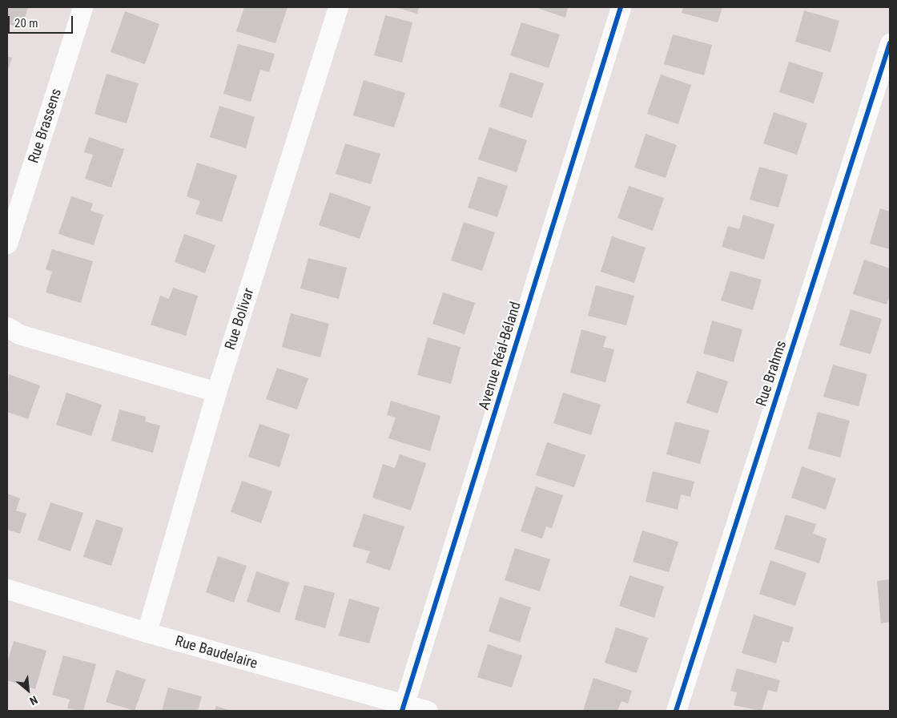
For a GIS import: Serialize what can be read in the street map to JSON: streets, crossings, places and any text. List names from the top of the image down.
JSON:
{
  "streets": {
    "street": [
      "Rue Brassens",
      "Rue Bolivar",
      "Avenue Réal-Béland",
      "Rue Brahms",
      "Rue Baudelaire"
    ]
  },
  "crossings": [
    ["Rue Bolivar", "Rue Baudelaire"],
    ["Avenue Réal-Béland", "Rue Baudelaire"]
  ],
  "scale_bar": "20 m",
  "north": "bottom right"
}
